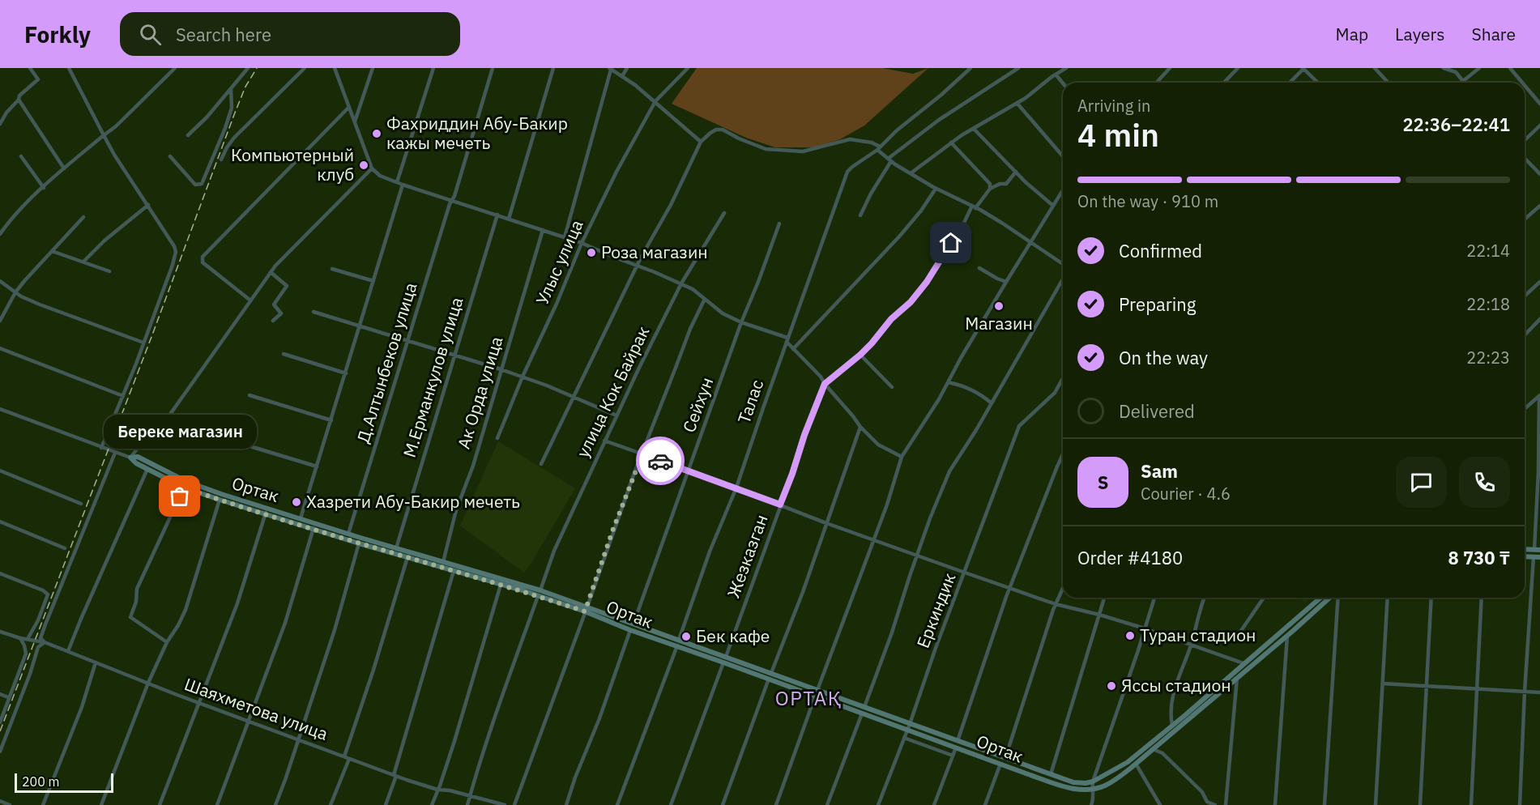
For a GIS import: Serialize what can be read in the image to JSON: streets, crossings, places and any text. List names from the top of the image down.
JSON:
{
  "streets": {
    "street": [
      "Улыс улица",
      "Д.Алтынбеков улица",
      "М.Ерманкулов улица",
      "улица Кок Байрак",
      "Ак Орда улица",
      "Талас",
      "Сейхун",
      "Ортак",
      "Жезказган",
      "Еркиндик",
      "Шаяхметова улица"
    ]
  },
  "crossings": [
    ["Д.Алтынбеков улица", "Ортак"],
    ["М.Ерманкулов улица", "Ортак"],
    ["улица Кок Байрак", "Ортак"],
    ["улица Кок Байрак", "Шаяхметова улица"],
    ["Ак Орда улица", "Ортак"],
    ["Талас", "Ортак"],
    ["Сейхун", "Ортак"],
    ["Ортак", "Жезказган"],
    ["Ортак", "Еркиндик"]
  ],
  "districts": ["ОРТАҚ"],
  "places": [
    "Фахриддин Абу-Бакир кажы мечеть",
    "Компьютерный клуб",
    "Роза магазин",
    "Магазин",
    "Береке магазин",
    "Хазрети Абу-Бакир мечеть",
    "Туран стадион",
    "Бек кафе",
    "Яссы стадион"
  ],
  "scale_bar": "200 m",
  "page": {
    "header": "Forkly",
    "search": "Search here",
    "nav": ["Map", "Layers", "Share"],
    "heading": ["4 min", "Arriving in", "22:36–22:41"],
    "panel": [
      "Sam",
      "Courier · 4.6",
      "Order #4180",
      "8 730 ₸"
    ],
    "bar": "On the way · 910 m",
    "list": [
      ["Confirmed", "22:14"],
      ["Preparing", "22:18"],
      ["On the way", "22:23"],
      "Delivered"
    ],
    "bubble": "Береке магазин",
    "round": "S",
    "scale": "200 m"
  }
}
